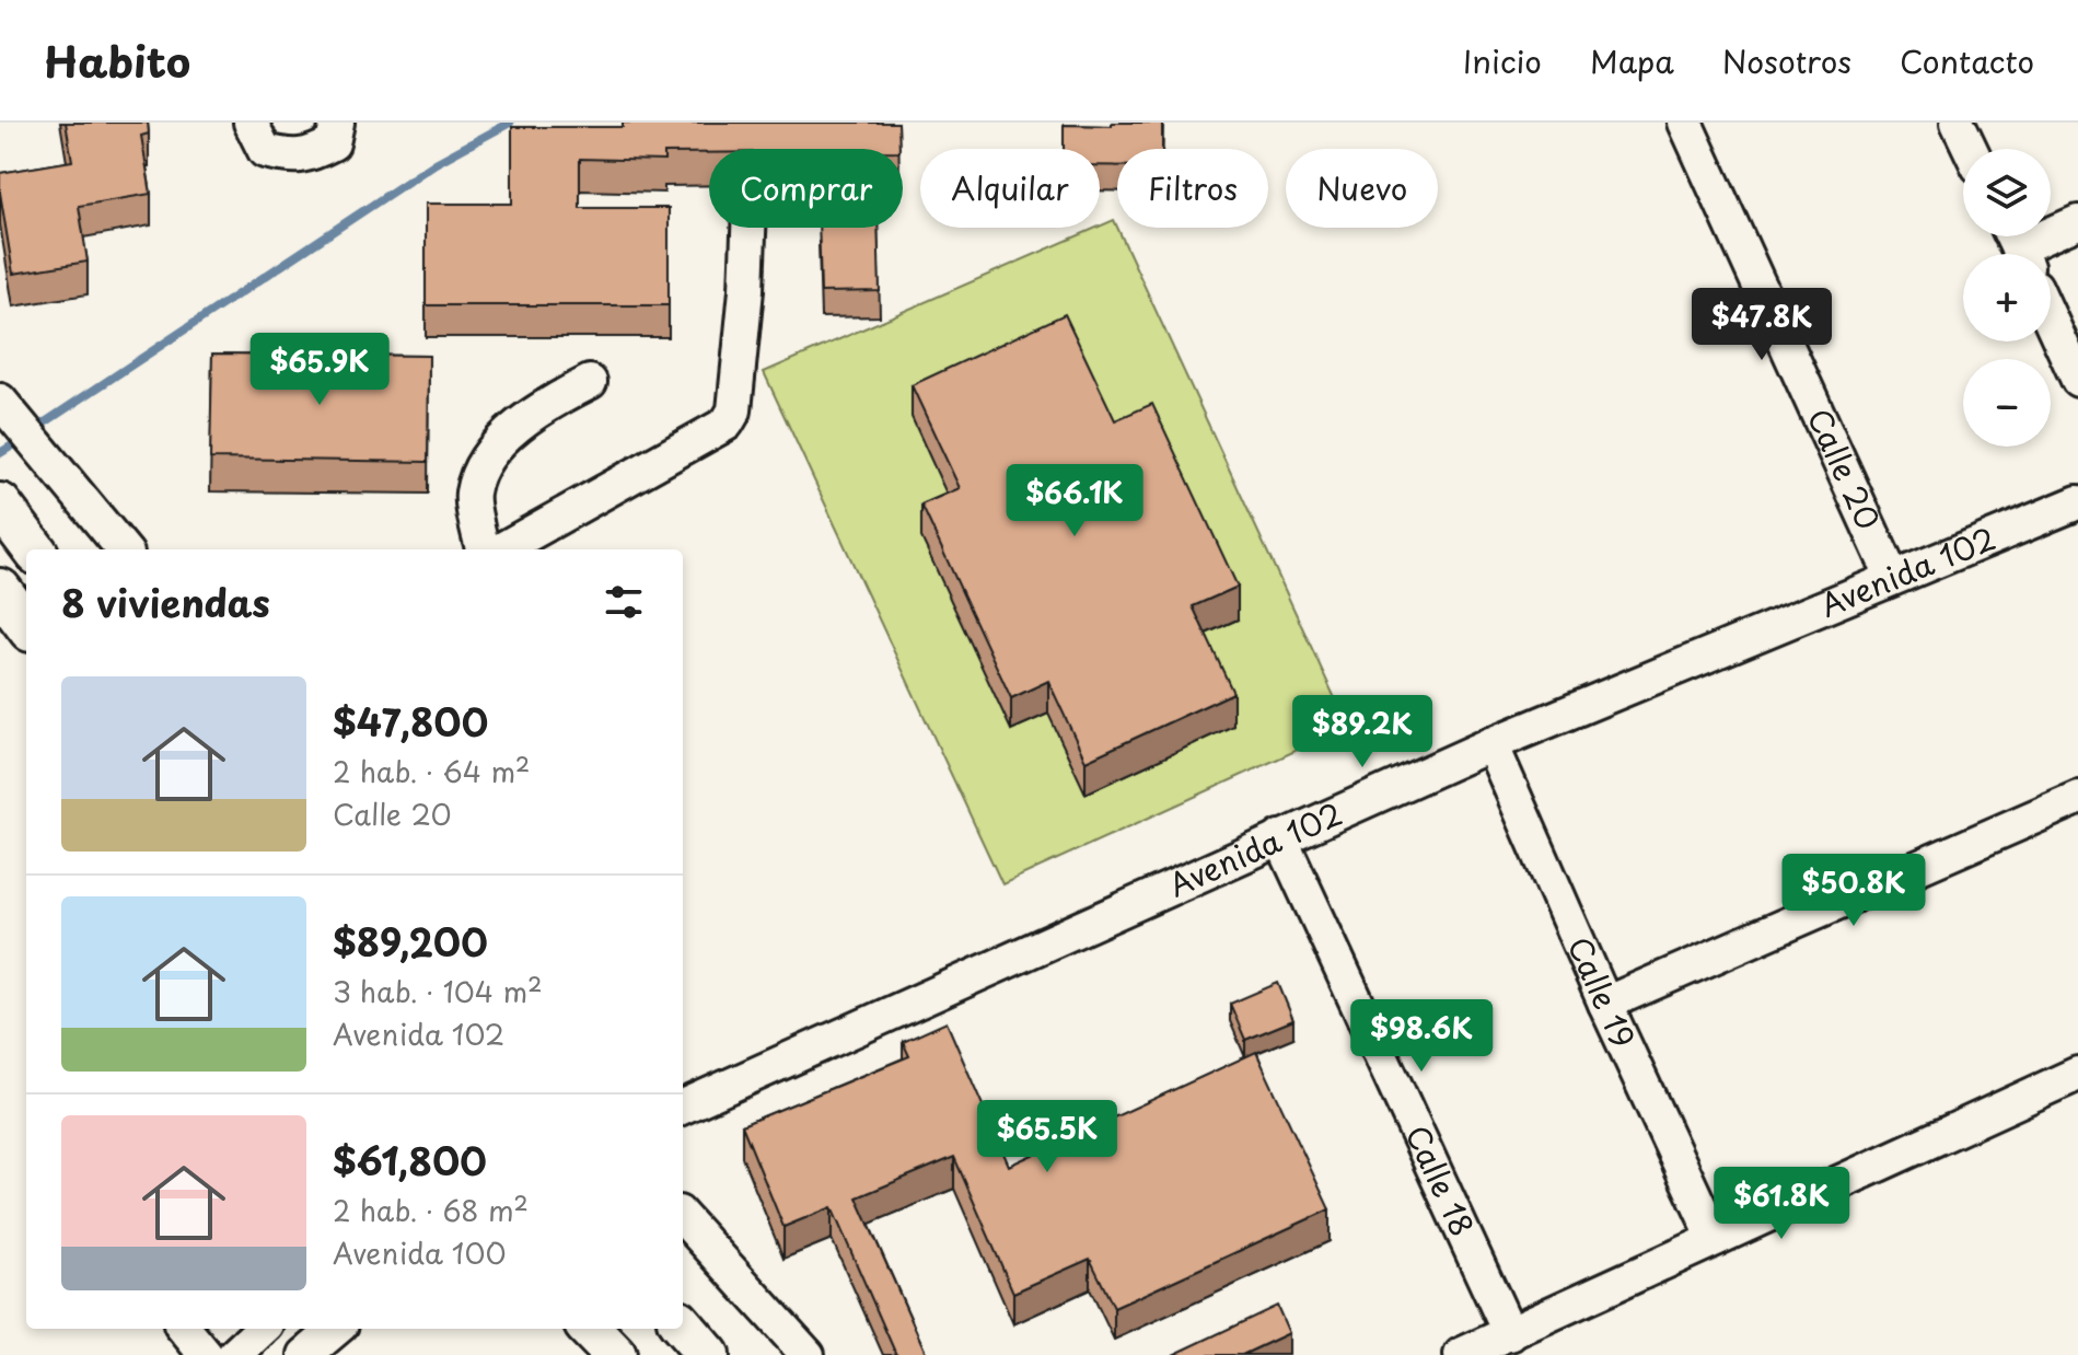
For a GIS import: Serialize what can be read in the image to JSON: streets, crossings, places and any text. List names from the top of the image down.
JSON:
{
  "streets": {
    "street": [
      "Calle 20",
      "Avenida 102",
      "Calle 19",
      "Calle 18"
    ]
  },
  "crossings": [
    ["Calle 20", "Avenida 102"],
    ["Avenida 102", "Calle 19"],
    ["Avenida 102", "Calle 18"]
  ],
  "page": {
    "header": "Habito",
    "nav": [
      "Inicio",
      "Mapa",
      "Nosotros",
      "Contacto"
    ],
    "map_buttons": ["+", "−"],
    "chip": [
      "Comprar",
      "Alquilar",
      "Filtros",
      "Nuevo"
    ],
    "price": [
      "$47.8K",
      "$65.9K",
      "$66.1K",
      "$89.2K",
      "$50.8K",
      "$98.6K",
      "$65.5K",
      "$61.8K"
    ],
    "heading": "8 viviendas",
    "list": [
      {
        "name": "$47,800",
        "note": "2 hab. · 64 m² · Calle 20"
      },
      {
        "name": "$89,200",
        "note": "3 hab. · 104 m² · Avenida 102"
      },
      {
        "name": "$61,800",
        "note": "2 hab. · 68 m² · Avenida 100"
      }
    ]
  }
}
